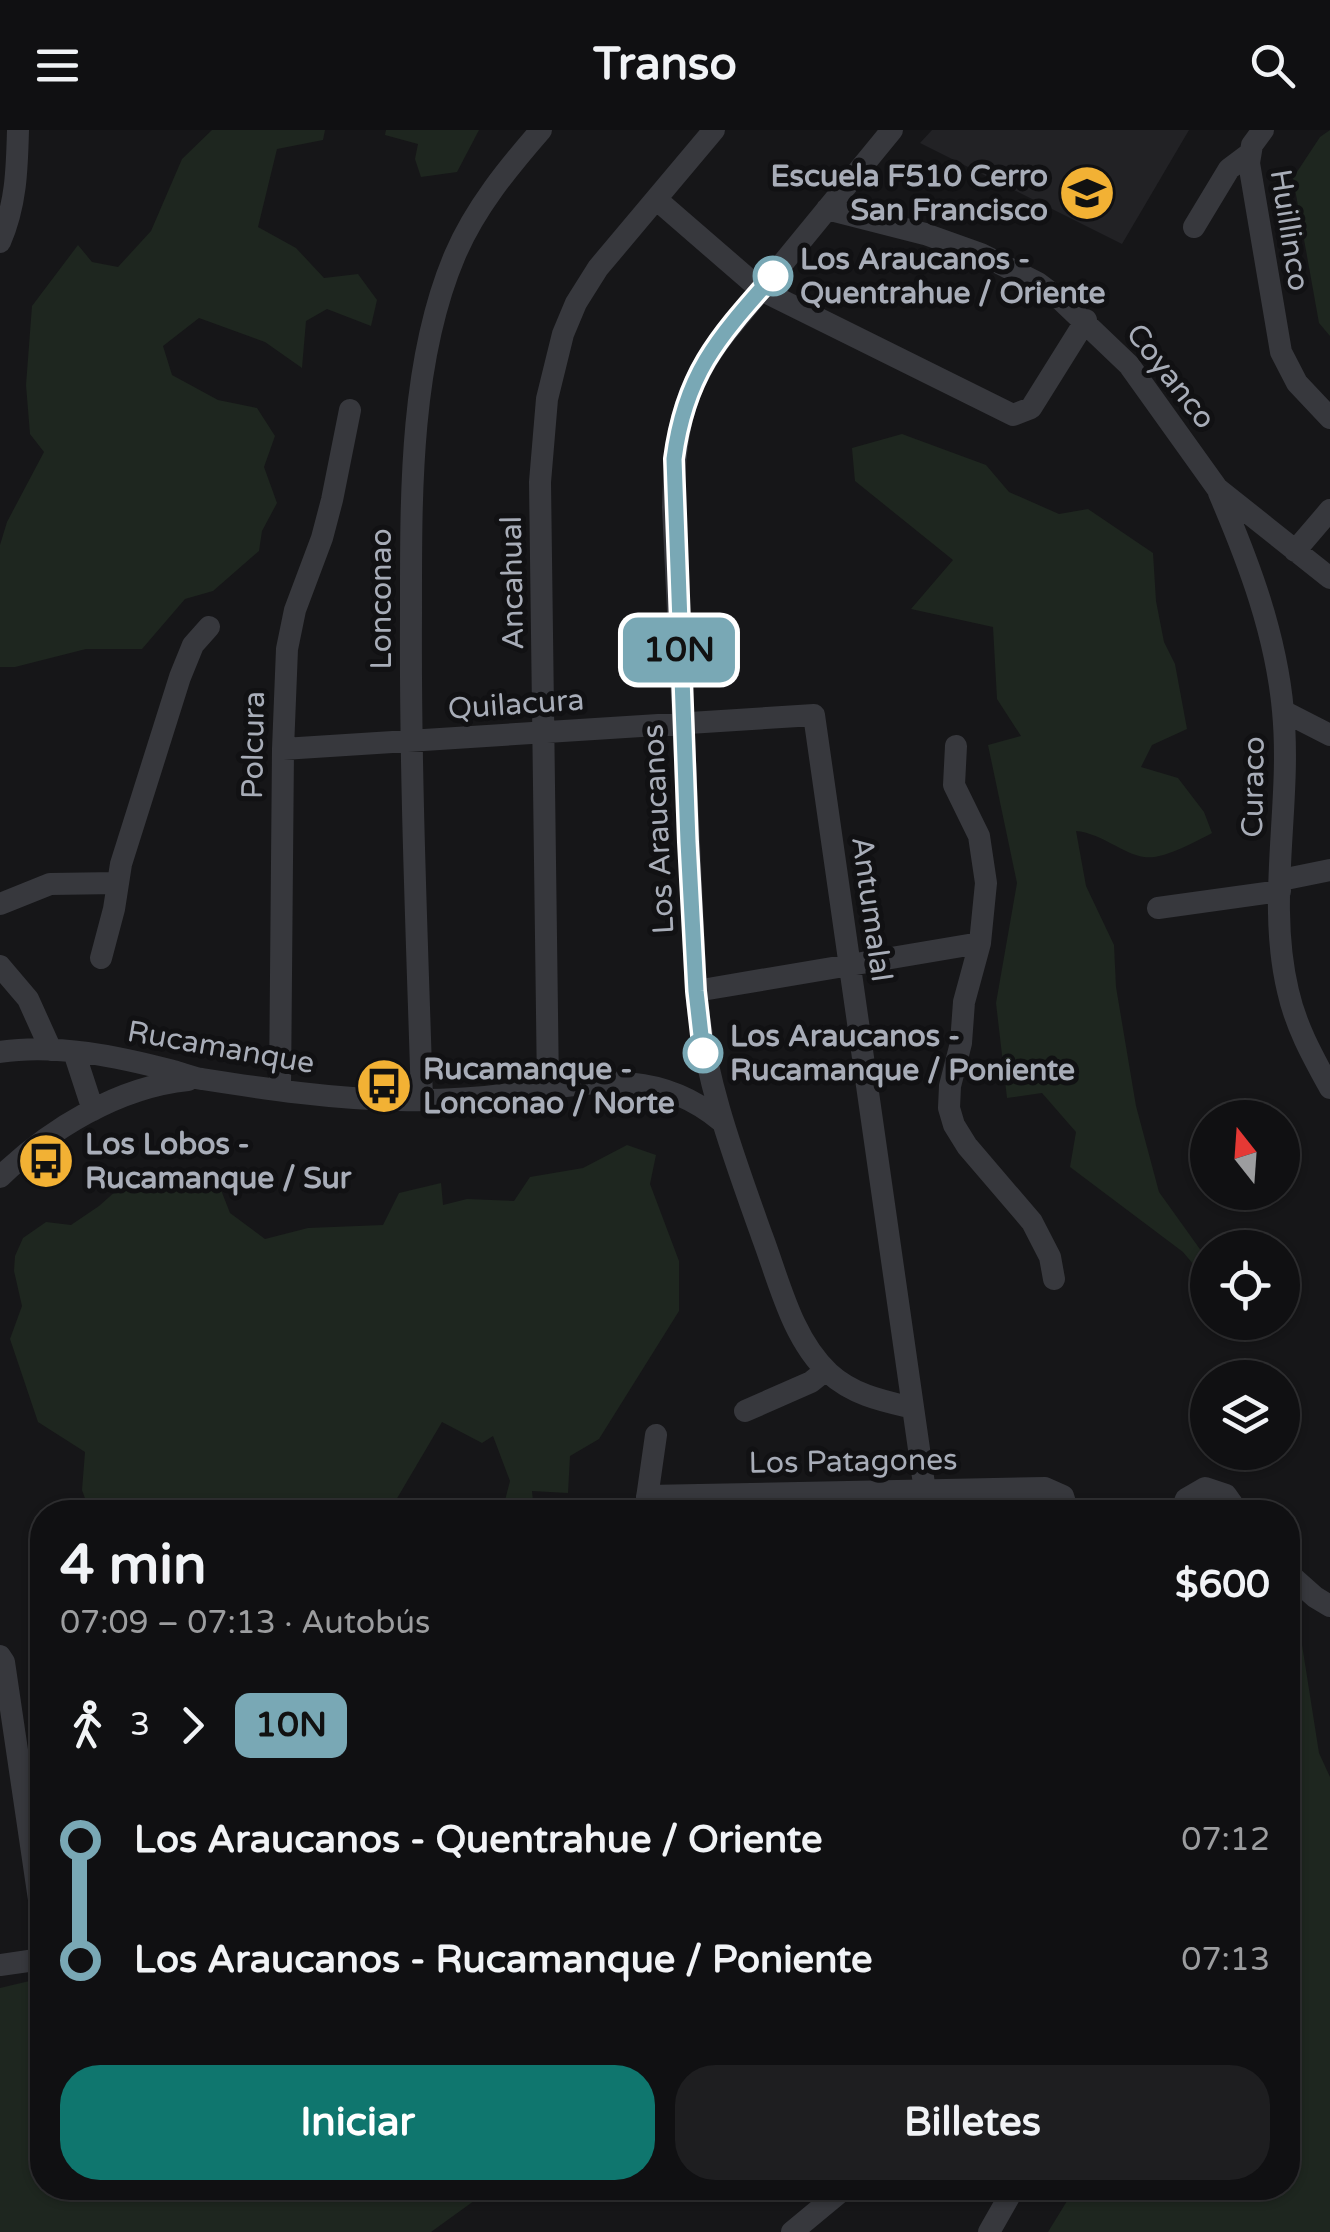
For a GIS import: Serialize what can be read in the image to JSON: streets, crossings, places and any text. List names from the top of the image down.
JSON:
{
  "streets": {
    "street": [
      "Huillinco",
      "Coyanco",
      "Ancahual",
      "Lonconao",
      "Quilacura",
      "Polcura",
      "Curaco",
      "Los Araucanos",
      "Antumalal",
      "Rucamanque",
      "Los Patagones"
    ]
  },
  "crossings": [
    ["Coyanco", "Curaco"],
    ["Coyanco", "Los Araucanos"],
    ["Ancahual", "Quilacura"],
    ["Ancahual", "Rucamanque"],
    ["Lonconao", "Quilacura"],
    ["Lonconao", "Rucamanque"],
    ["Quilacura", "Polcura"],
    ["Quilacura", "Los Araucanos"],
    ["Quilacura", "Antumalal"],
    ["Polcura", "Rucamanque"],
    ["Los Araucanos", "Antumalal"],
    ["Los Araucanos", "Rucamanque"]
  ],
  "places": {
    "school or university": ["Escuela F510 Cerro San Francisco"],
    "other": ["Los Araucanos - Quentrahue / Oriente", "Los Araucanos - Rucamanque / Poniente"],
    "bus stop": ["Rucamanque - Lonconao / Norte", "Los Lobos - Rucamanque / Sur"]
  },
  "lines": ["bus line 10N"],
  "north": "top",
  "page": {
    "header": "Transo",
    "on_map": "10N",
    "heading": ["4 min", "07:09 – 07:13 · Autobús", "$600"],
    "legs": ["3", "10N"],
    "list": [
      {
        "name": "Los Araucanos - Quentrahue / Oriente",
        "value": "07:12"
      },
      {
        "name": "Los Araucanos - Rucamanque / Poniente",
        "value": "07:13"
      }
    ],
    "buttons": ["Iniciar", "Billetes"]
  }
}
